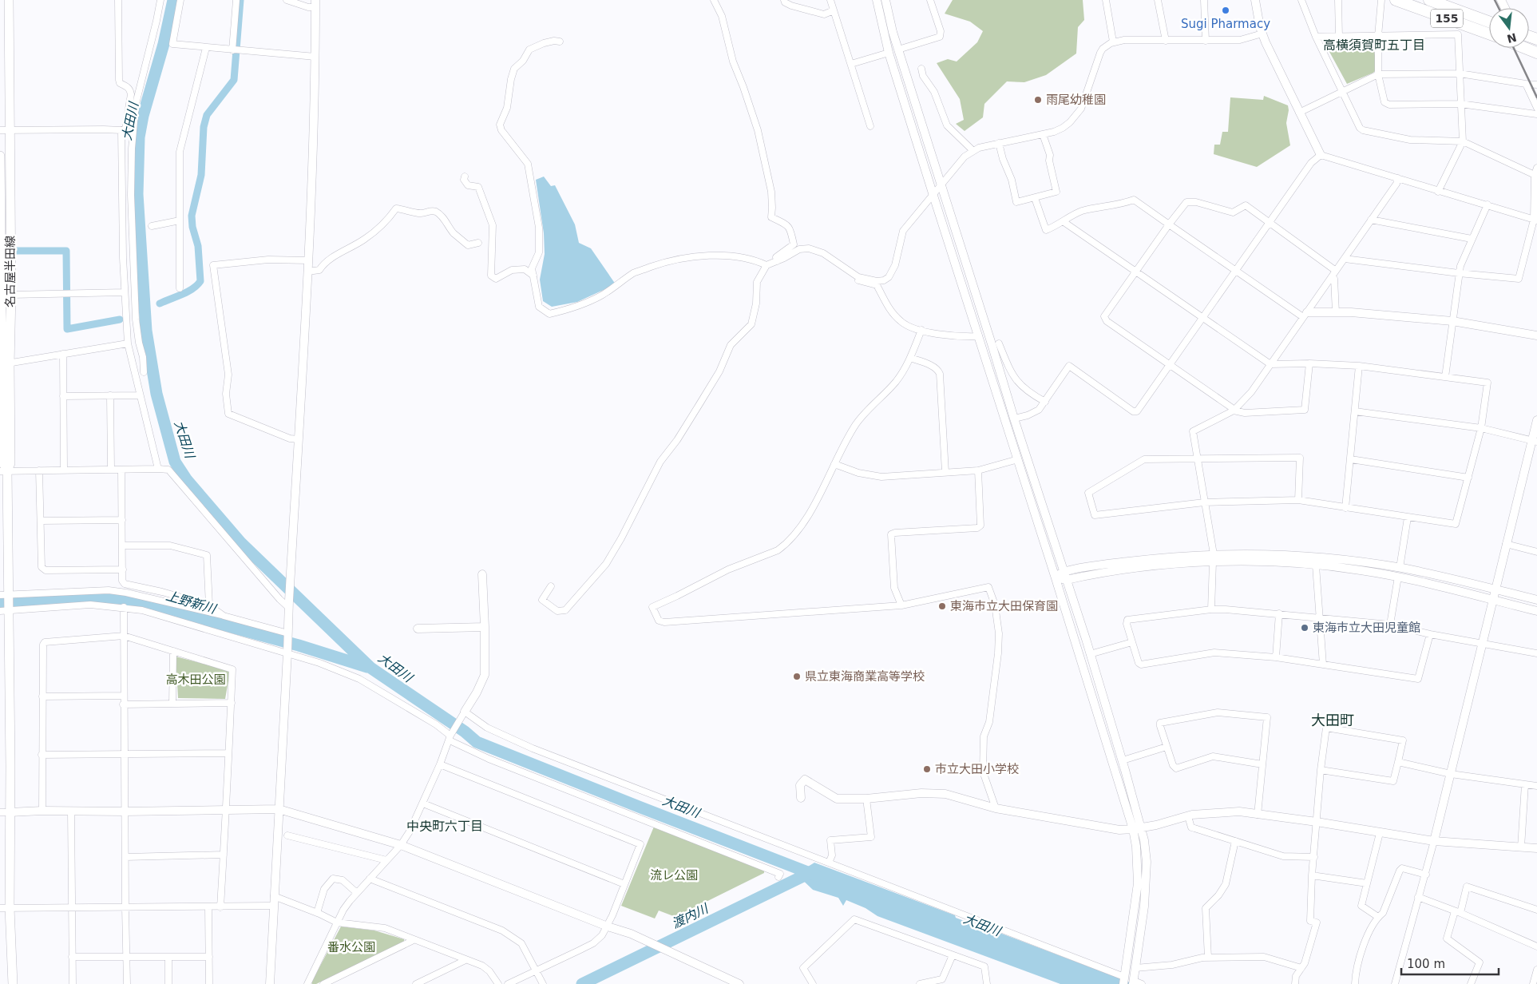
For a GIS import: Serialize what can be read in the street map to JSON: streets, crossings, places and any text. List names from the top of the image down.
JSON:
{
  "streets": {
    "highway": ["155"],
    "main road": ["名古屋半田線"]
  },
  "districts": ["高横須賀町五丁目", "大田町", "中央町六丁目"],
  "water": ["大田川", "上野新川", "渡内川"],
  "parks": ["高木田公園", "流レ公園", "番水公園"],
  "places": [
    "Sugi Pharmacy",
    "雨尾幼稚園",
    "東海市立大田保育園",
    "東海市立大田児童館",
    "県立東海商業高等学校",
    "市立大田小学校"
  ],
  "scale_bar": "100 m",
  "north": "bottom"
}
